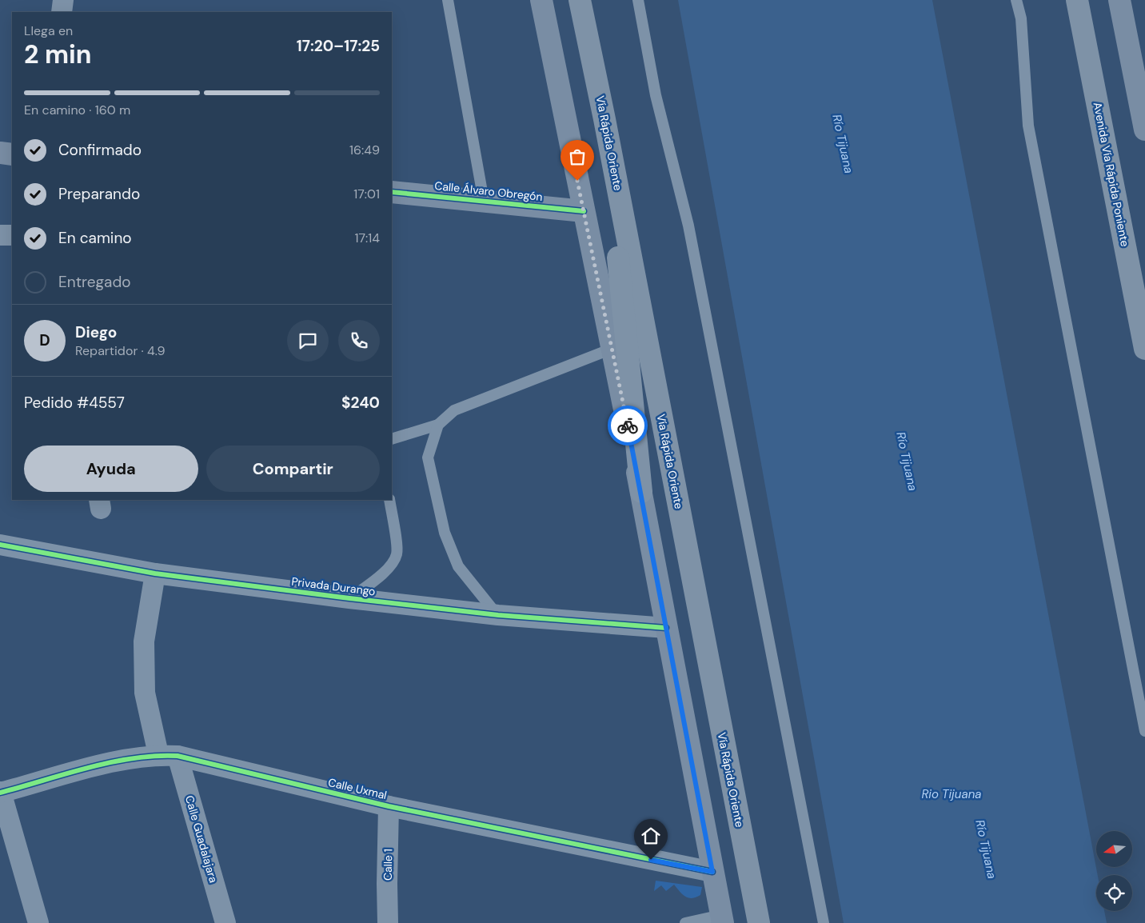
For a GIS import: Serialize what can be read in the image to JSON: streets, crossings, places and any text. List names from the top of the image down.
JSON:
{
  "streets": {
    "highway": ["Vía Rápida Oriente", "Avenida Vía Rápida Poniente"],
    "main road": ["Calle Álvaro Obregón"],
    "street": [
      "Privada Durango",
      "Calle Uxmal",
      "Calle Guadalajara",
      "Calle 1"
    ]
  },
  "crossings": [
    ["Privada Durango", "Calle Guadalajara"],
    ["Calle Uxmal", "Calle Guadalajara"],
    ["Calle Uxmal", "Calle 1"]
  ],
  "water": ["Río Tijuana", "Rio Tijuana"],
  "north": "left",
  "page": {
    "heading": ["2 min", "Llega en", "17:20–17:25"],
    "panel": [
      "Diego",
      "Repartidor · 4.9",
      "Pedido #4557",
      "$240"
    ],
    "bar": "En camino · 160 m",
    "list": [
      ["Confirmado", "16:49"],
      ["Preparando", "17:01"],
      ["En camino", "17:14"],
      "Entregado"
    ],
    "round": "D",
    "buttons": ["Ayuda", "Compartir"]
  }
}
